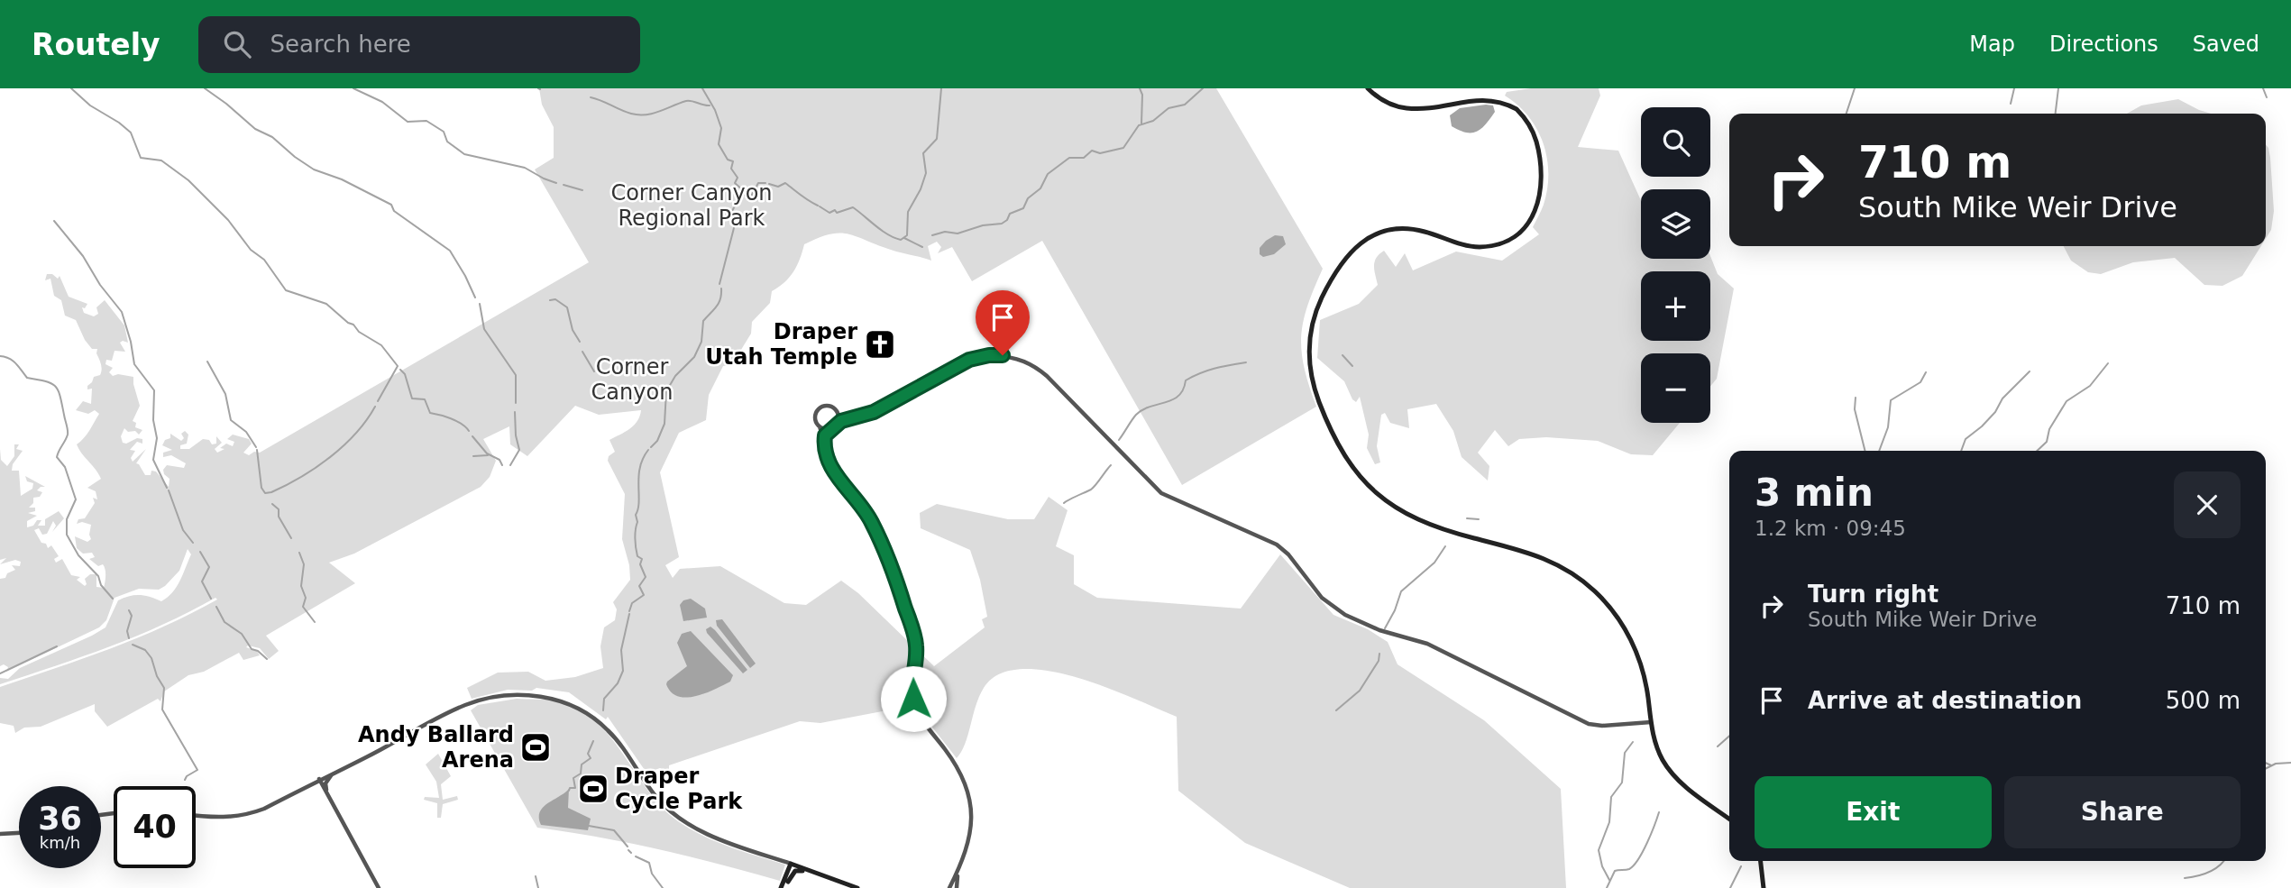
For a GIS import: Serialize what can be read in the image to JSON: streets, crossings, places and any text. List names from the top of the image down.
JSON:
{
  "parks": ["Corner Canyon Regional Park", "Corner Canyon"],
  "places": {
    "church": ["Draper Utah Temple"],
    "sports": ["Andy Ballard Arena", "Draper Cycle Park"]
  },
  "page": {
    "header": "Routely",
    "search": "Search here",
    "nav": ["Map", "Directions", "Saved"],
    "map_buttons": ["+", "−"],
    "turn": ["710 m", "South Mike Weir Drive"],
    "heading": ["3 min", "1.2 km · 09:45"],
    "list": [
      {
        "name": "Turn right",
        "note": "South Mike Weir Drive",
        "value": "710 m"
      },
      {
        "name": "Arrive at destination",
        "value": "500 m"
      }
    ],
    "buttons": ["Exit", "Share"],
    "speed": "36 km/h",
    "limit": "40"
  }
}
